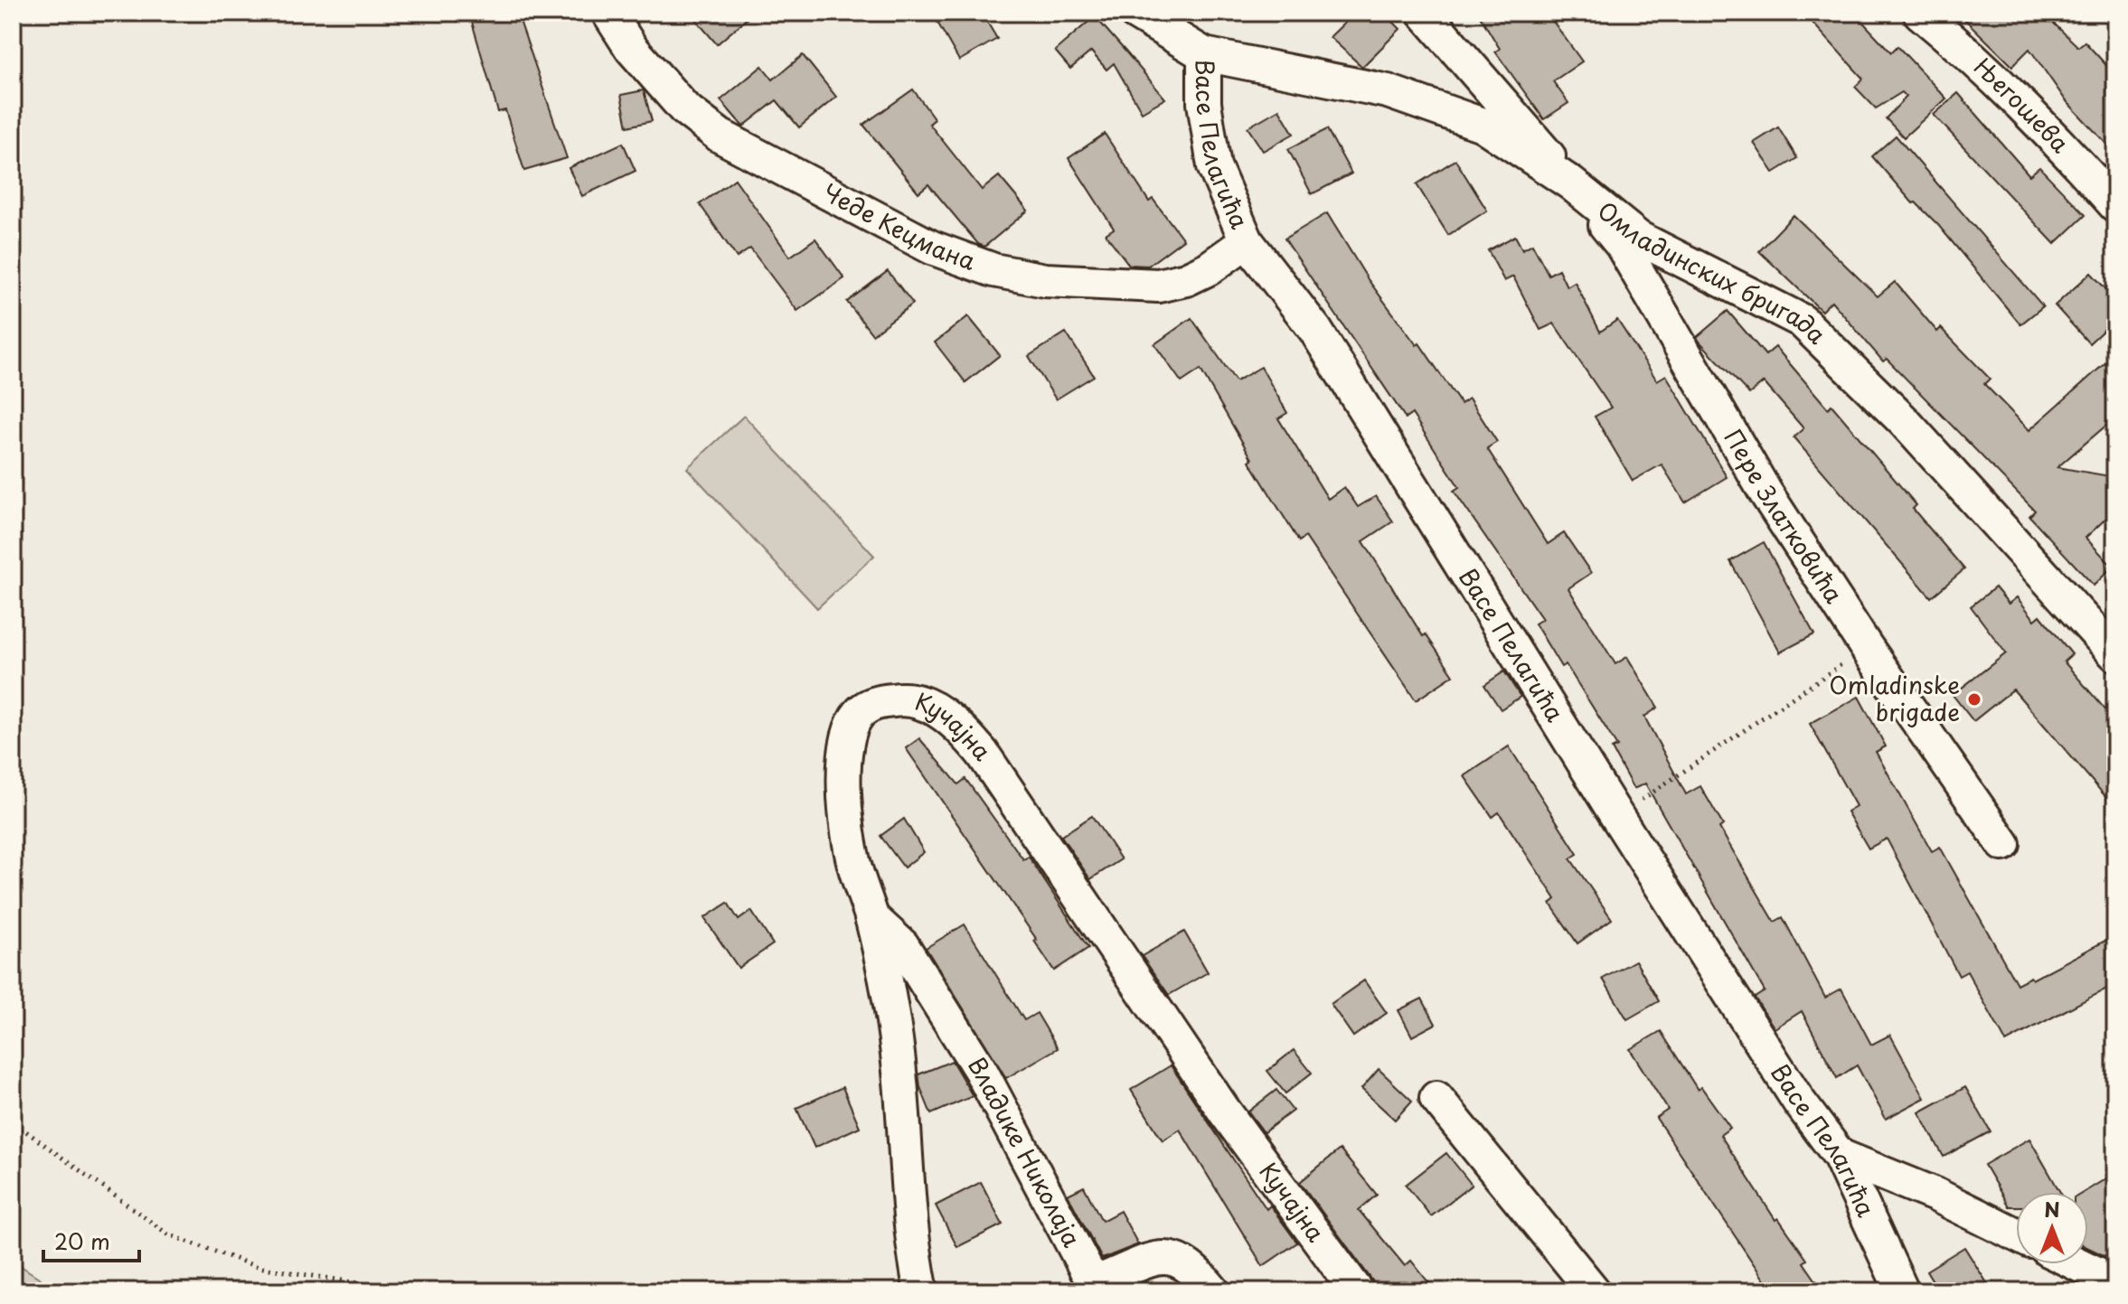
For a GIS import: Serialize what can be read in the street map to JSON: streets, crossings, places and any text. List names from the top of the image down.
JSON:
{
  "streets": {
    "street": [
      "Његошева",
      "Васе Пелагића",
      "Чеде Кецмана",
      "Омладинских бригада",
      "Пере Златковића",
      "Кучајна",
      "Владике Николаја"
    ]
  },
  "crossings": [
    ["Васе Пелагића", "Чеде Кецмана"],
    ["Васе Пелагића", "Омладинских бригада"],
    ["Омладинских бригада", "Пере Златковића"],
    ["Кучајна", "Владике Николаја"]
  ],
  "places": ["Omladinske brigade"],
  "scale_bar": "20 m",
  "north": "top"
}
